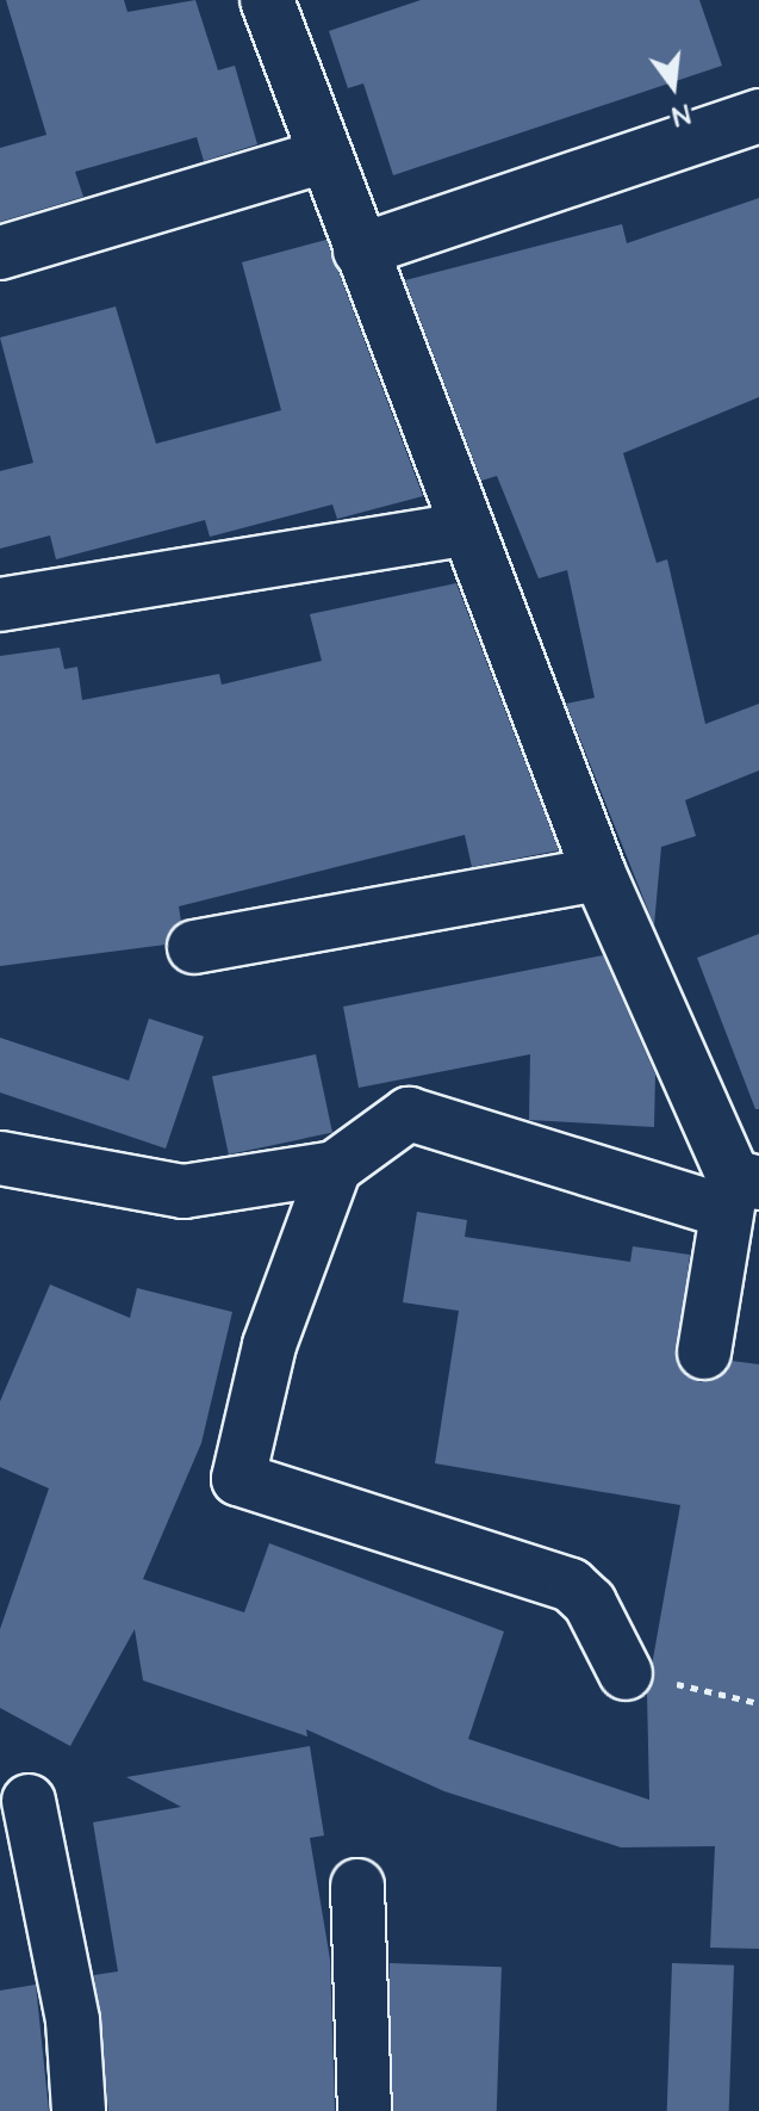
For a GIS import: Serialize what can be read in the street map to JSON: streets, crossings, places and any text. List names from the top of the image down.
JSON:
{
  "north": "bottom"
}
